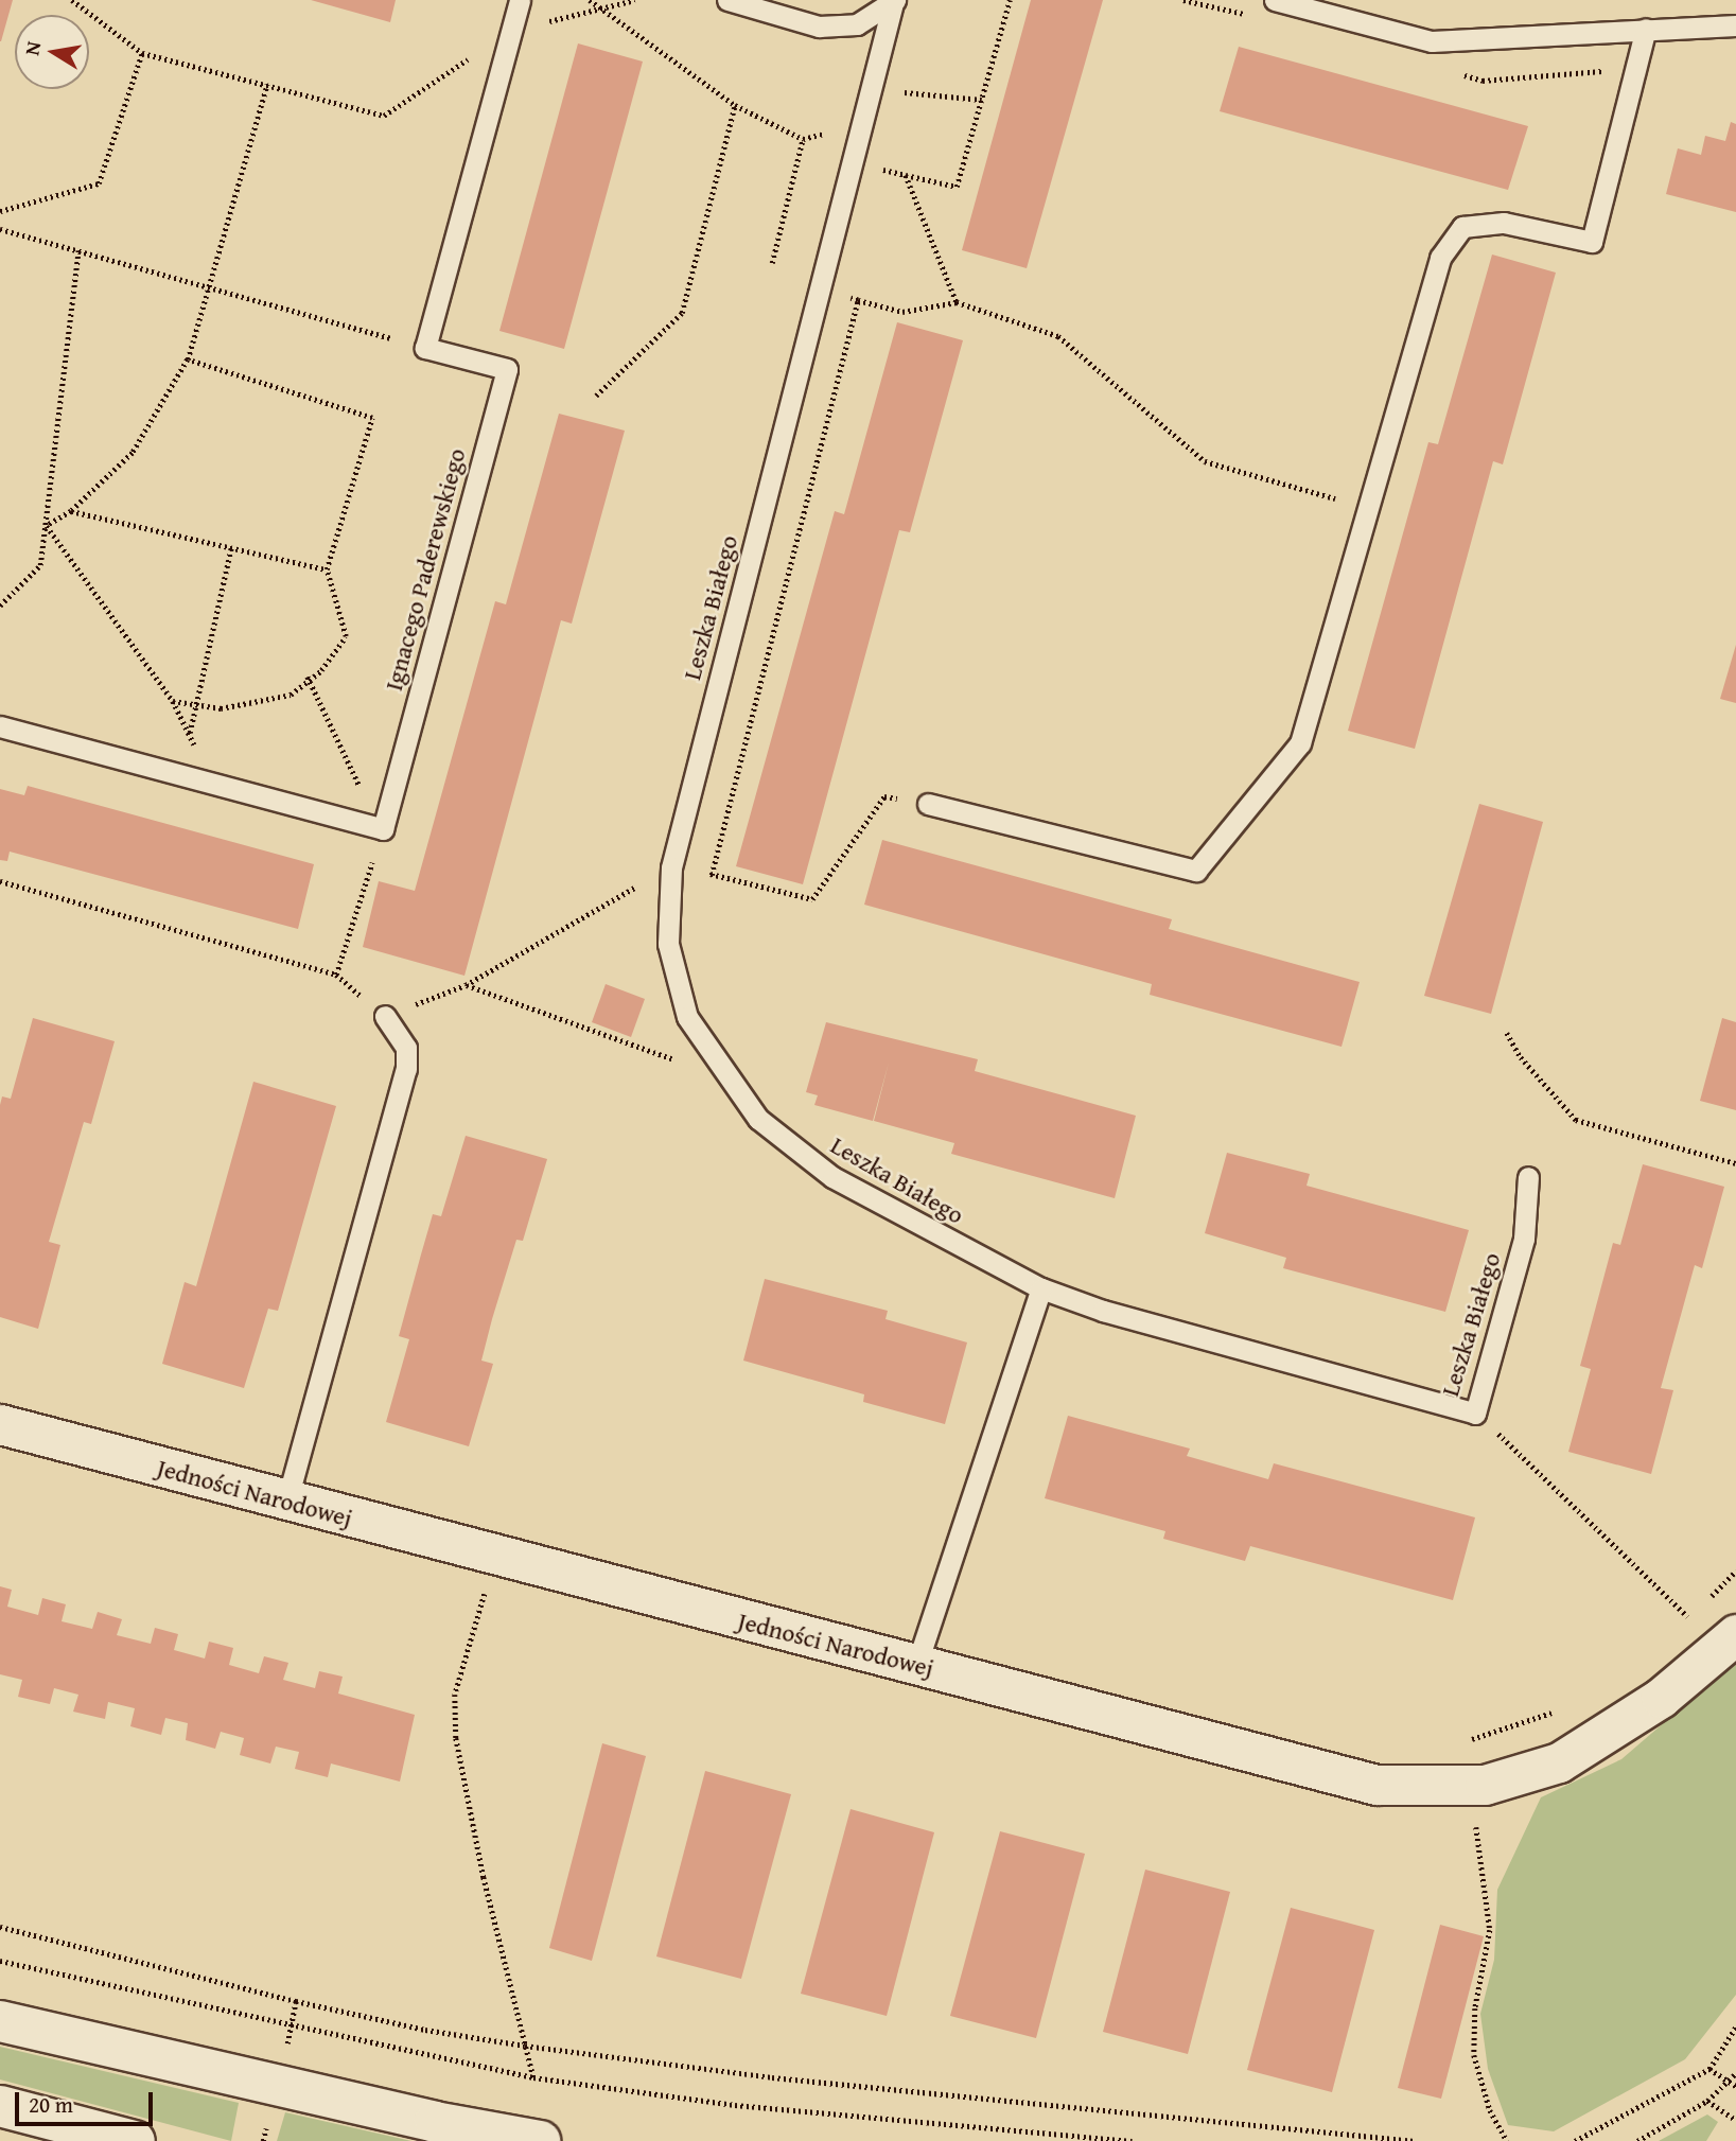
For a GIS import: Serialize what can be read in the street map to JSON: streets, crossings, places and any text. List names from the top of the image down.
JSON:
{
  "streets": {
    "street": ["Jedności Narodowej"],
    "lane": ["Ignacego Paderewskiego", "Leszka Białego"]
  },
  "scale_bar": "20 m",
  "north": "left"
}
